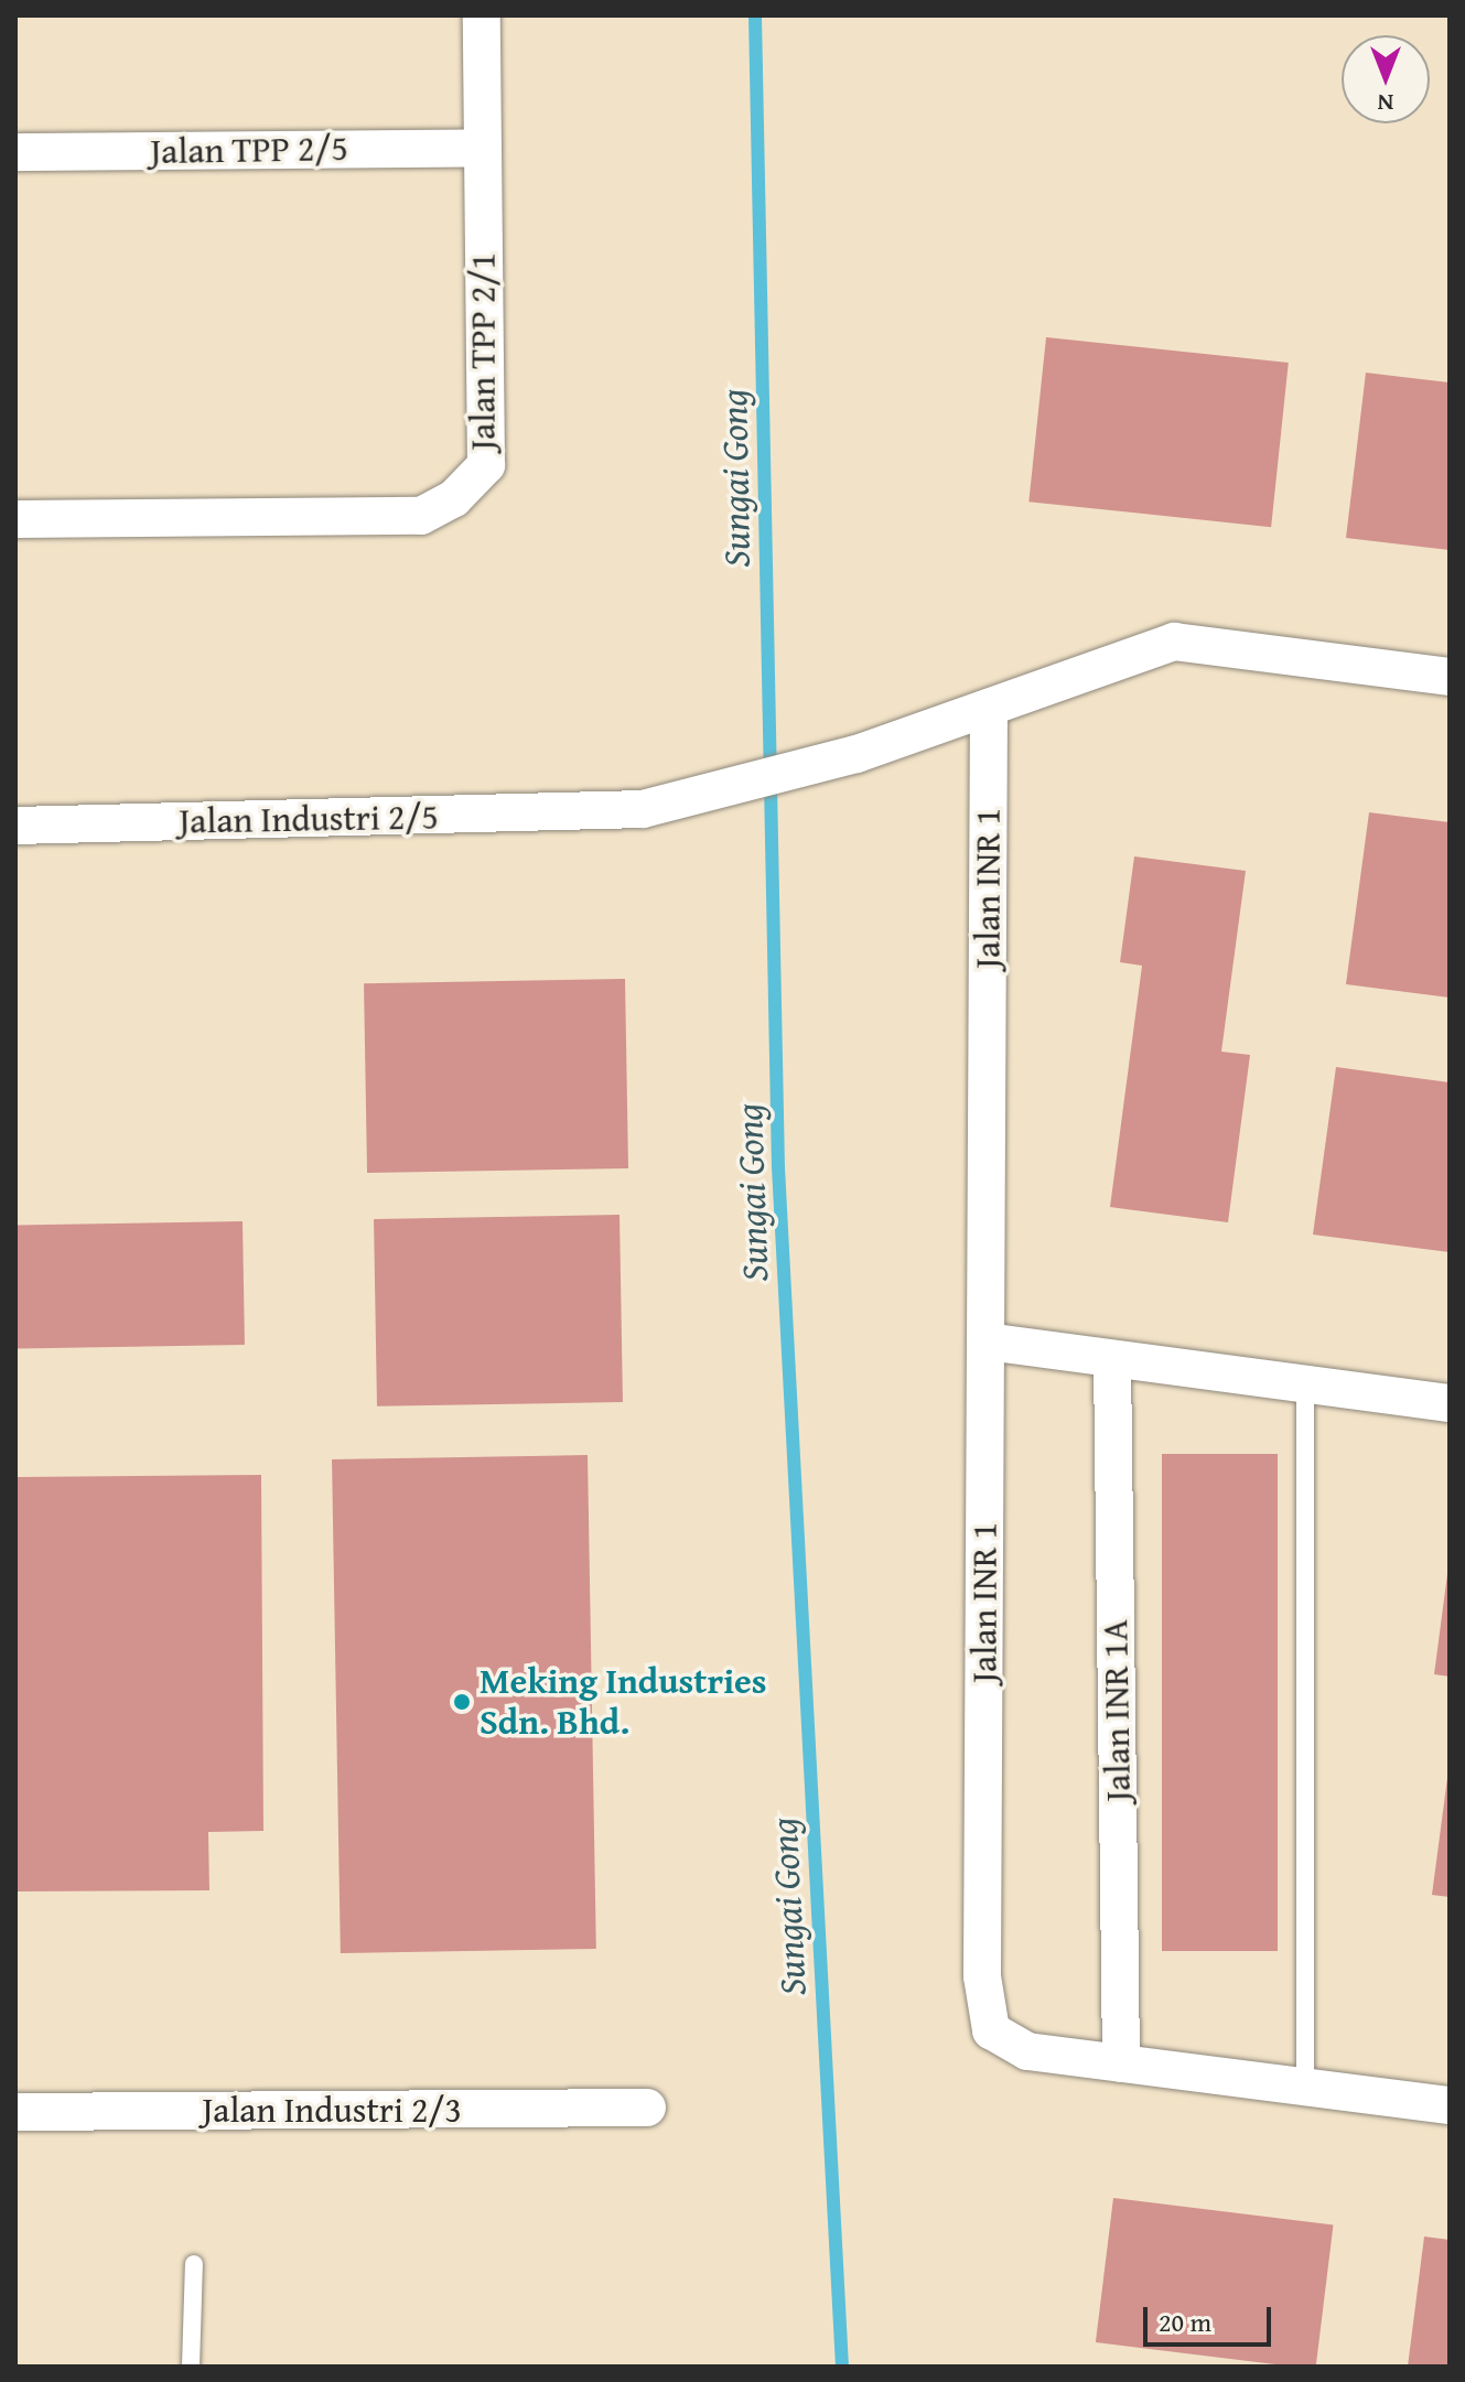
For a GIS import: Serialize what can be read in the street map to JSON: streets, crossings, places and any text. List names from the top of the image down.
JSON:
{
  "streets": {
    "street": [
      "Jalan TPP 2/5",
      "Jalan TPP 2/1",
      "Jalan Industri 2/5",
      "Jalan INR 1",
      "Jalan INR 1A",
      "Jalan Industri 2/3"
    ]
  },
  "crossings": [
    ["Jalan TPP 2/5", "Jalan TPP 2/1"],
    ["Jalan Industri 2/5", "Jalan INR 1"],
    ["Jalan INR 1", "Jalan INR 1A"]
  ],
  "water": ["Sungai Gong"],
  "places": ["Meking Industries Sdn. Bhd."],
  "scale_bar": "20 m",
  "north": "bottom"
}
